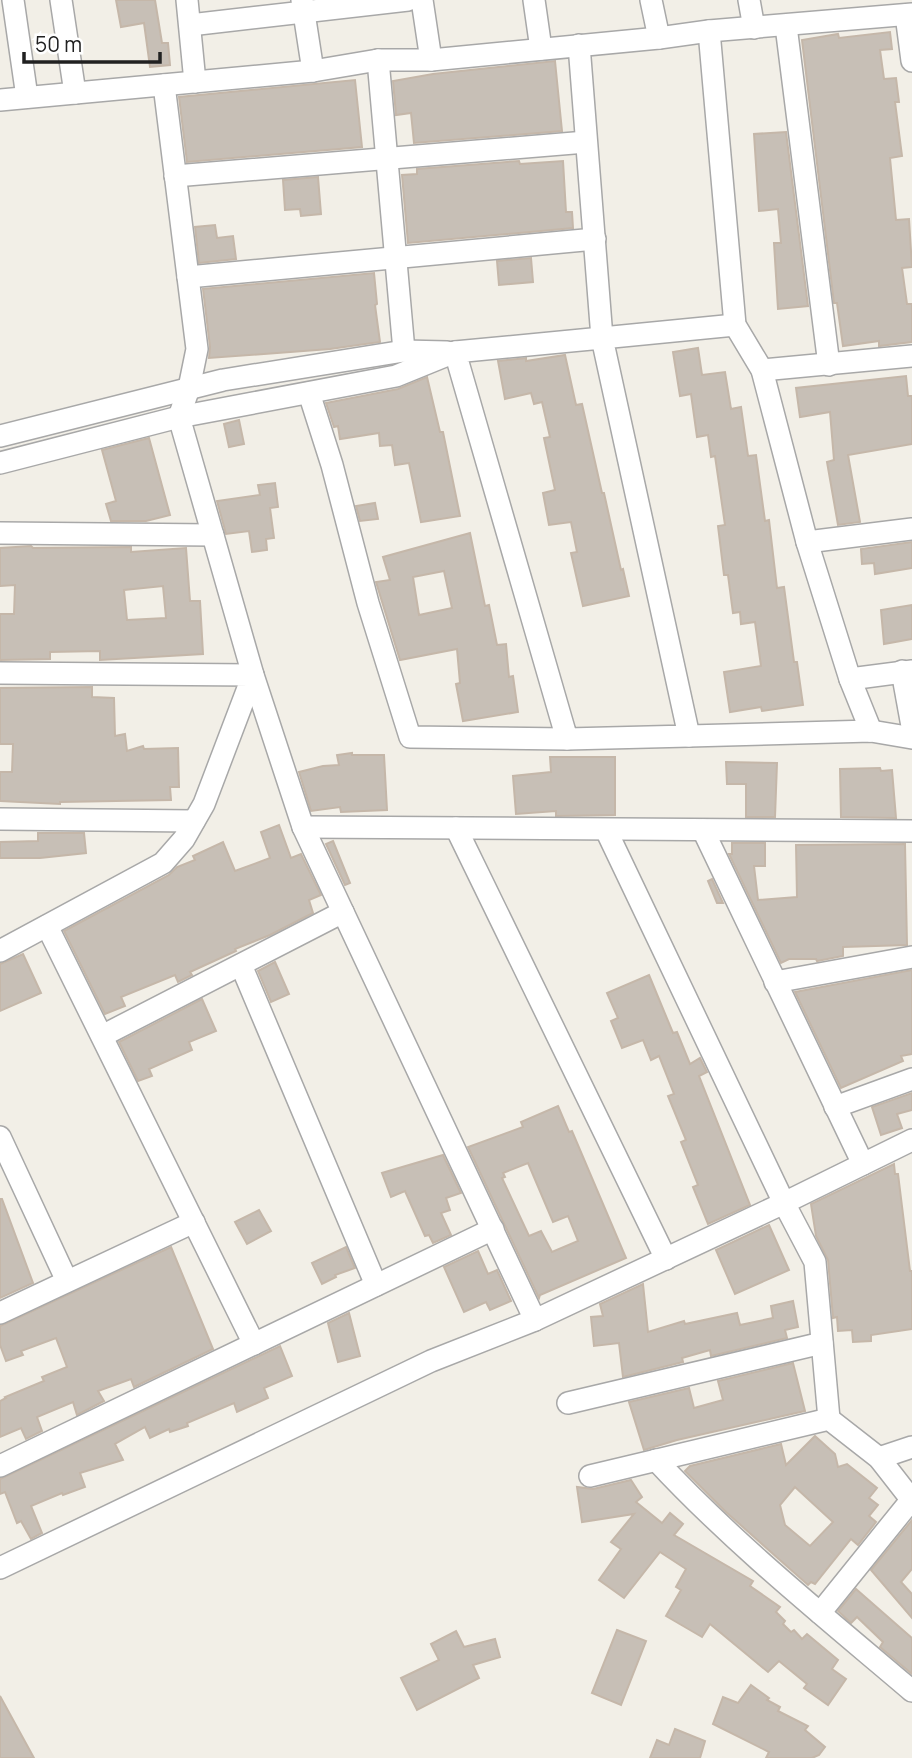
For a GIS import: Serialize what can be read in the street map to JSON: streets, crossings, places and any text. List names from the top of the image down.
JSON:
{
  "scale_bar": "50 m"
}
